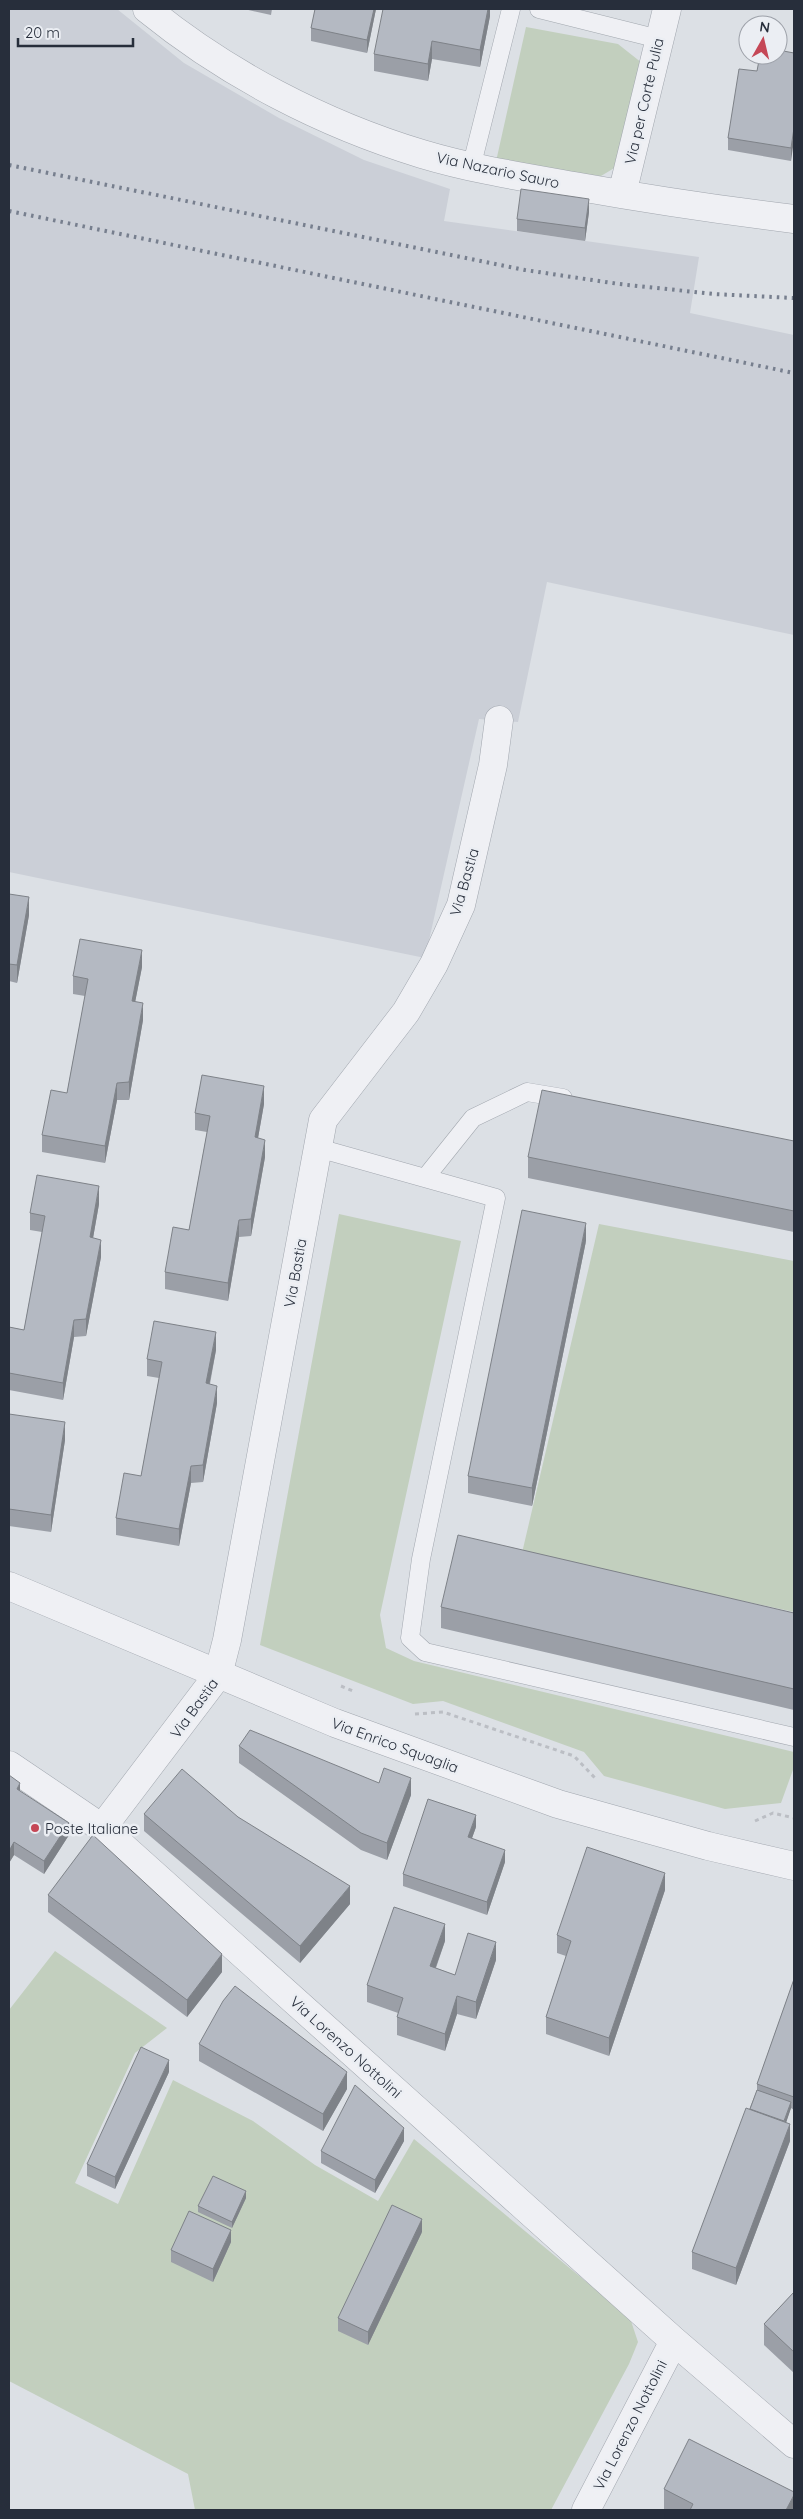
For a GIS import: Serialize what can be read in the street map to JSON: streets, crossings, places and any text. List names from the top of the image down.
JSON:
{
  "streets": {
    "street": [
      "Via per Corte Pulia",
      "Via Nazario Sauro",
      "Via Bastia",
      "Via Enrico Squaglia",
      "Via Lorenzo Nottolini"
    ]
  },
  "crossings": [
    ["Via per Corte Pulia", "Via Nazario Sauro"],
    ["Via Bastia", "Via Enrico Squaglia"],
    ["Via Bastia", "Via Lorenzo Nottolini"]
  ],
  "places": ["Poste Italiane"],
  "scale_bar": "20 m",
  "north": "top"
}
